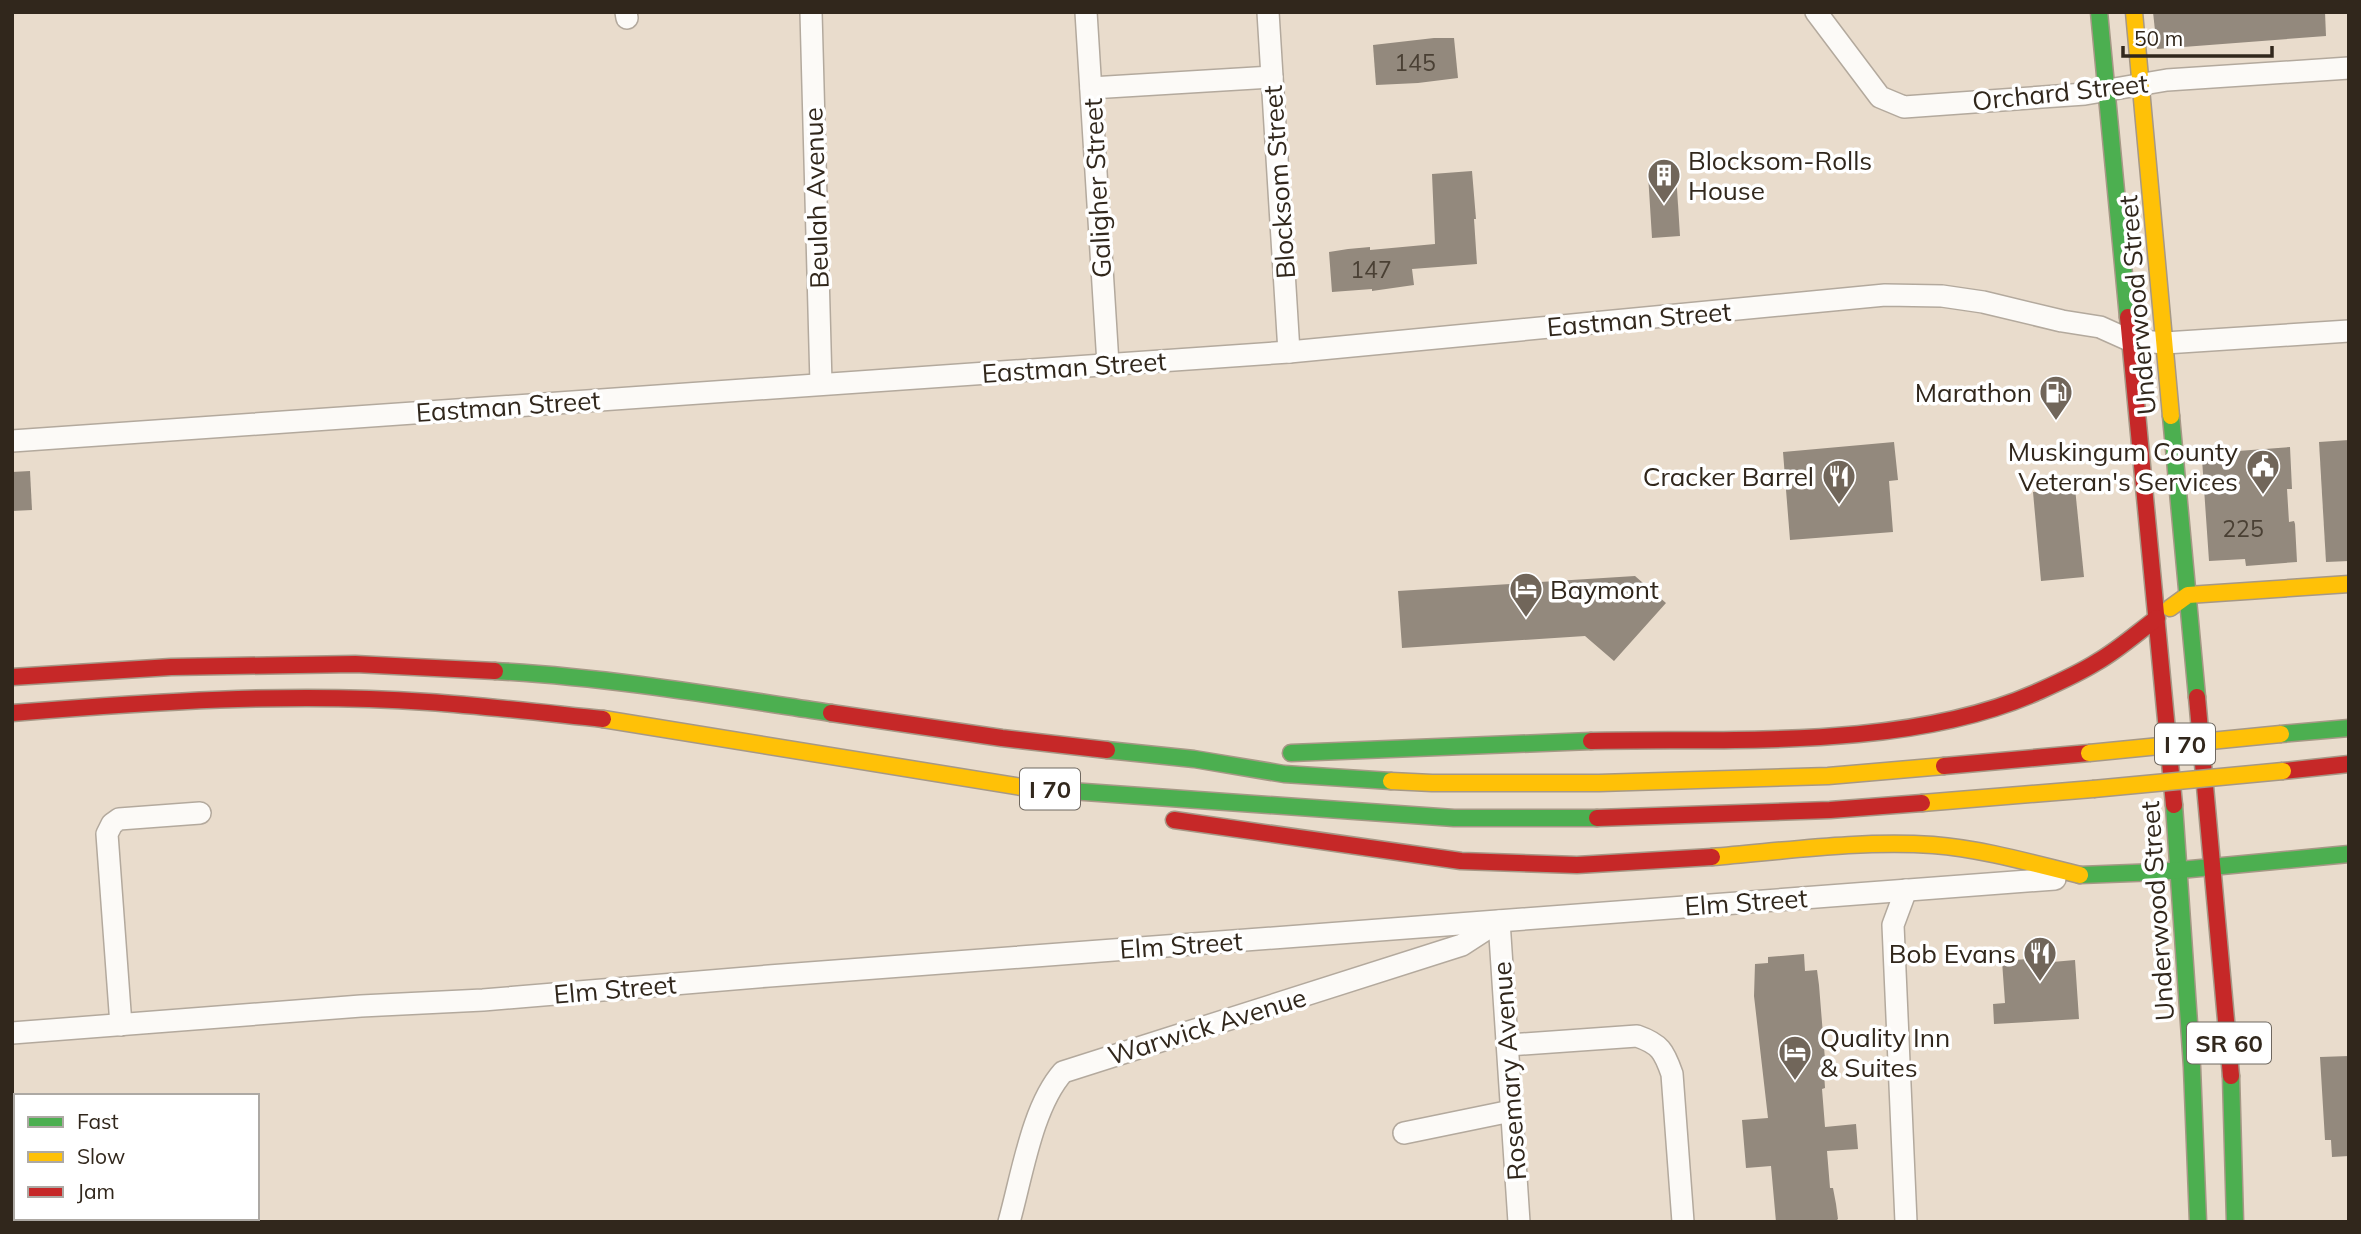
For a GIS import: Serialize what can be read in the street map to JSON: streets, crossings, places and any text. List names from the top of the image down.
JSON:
{
  "streets": {
    "main road": [
      "Underwood Street",
      "I 70",
      "Elm Street",
      "SR 60"
    ],
    "street": [
      "Orchard Street",
      "Blocksom Street",
      "Galigher Street",
      "Beulah Avenue",
      "Eastman Street",
      "Warwick Avenue",
      "Rosemary Avenue"
    ]
  },
  "crossings": [
    ["Orchard Street", "Underwood Street"],
    ["Blocksom Street", "Eastman Street"],
    ["Galigher Street", "Eastman Street"],
    ["Beulah Avenue", "Eastman Street"],
    ["Underwood Street", "Eastman Street"],
    ["Underwood Street", "Elm Street"],
    ["Elm Street", "Warwick Avenue"],
    ["Elm Street", "Rosemary Avenue"],
    ["Warwick Avenue", "Rosemary Avenue"]
  ],
  "places": {
    "building": ["Blocksom-Rolls House"],
    "fuel station": ["Marathon"],
    "public building": ["Muskingum County Veteran's Services"],
    "restaurant": ["Cracker Barrel", "Bob Evans"],
    "hotel": ["Baymont", "Quality Inn & Suites"]
  },
  "house_numbers": ["145", "147", "225"],
  "legend": ["Fast", "Slow", "Jam"],
  "scale_bar": "50 m"
}
